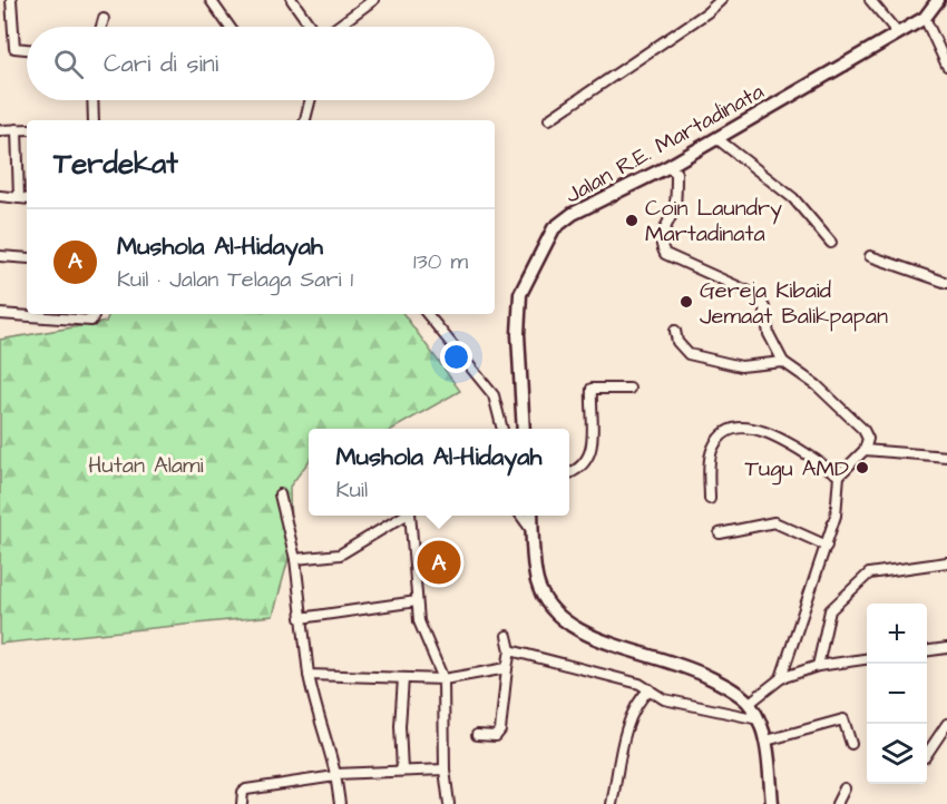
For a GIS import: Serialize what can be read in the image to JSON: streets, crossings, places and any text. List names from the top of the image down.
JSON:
{
  "streets": {
    "street": ["Jalan R.E. Martadinata"]
  },
  "parks": ["Hutan Alami"],
  "places": ["Coin Laundry Martadinata", "Gereja Kibaid Jemaat Balikpapan", "Tugu AMD"],
  "page": {
    "search": "Cari di sini",
    "heading": "Terdekat",
    "list": [
      {
        "mark": "A",
        "name": "Mushola Al-Hidayah",
        "note": "Kuil · Jalan Telaga Sari 1",
        "value": "130 m"
      }
    ],
    "popup": ["Mushola Al-Hidayah", "Kuil"],
    "pins": "A",
    "map_buttons": ["+", "−"]
  }
}
